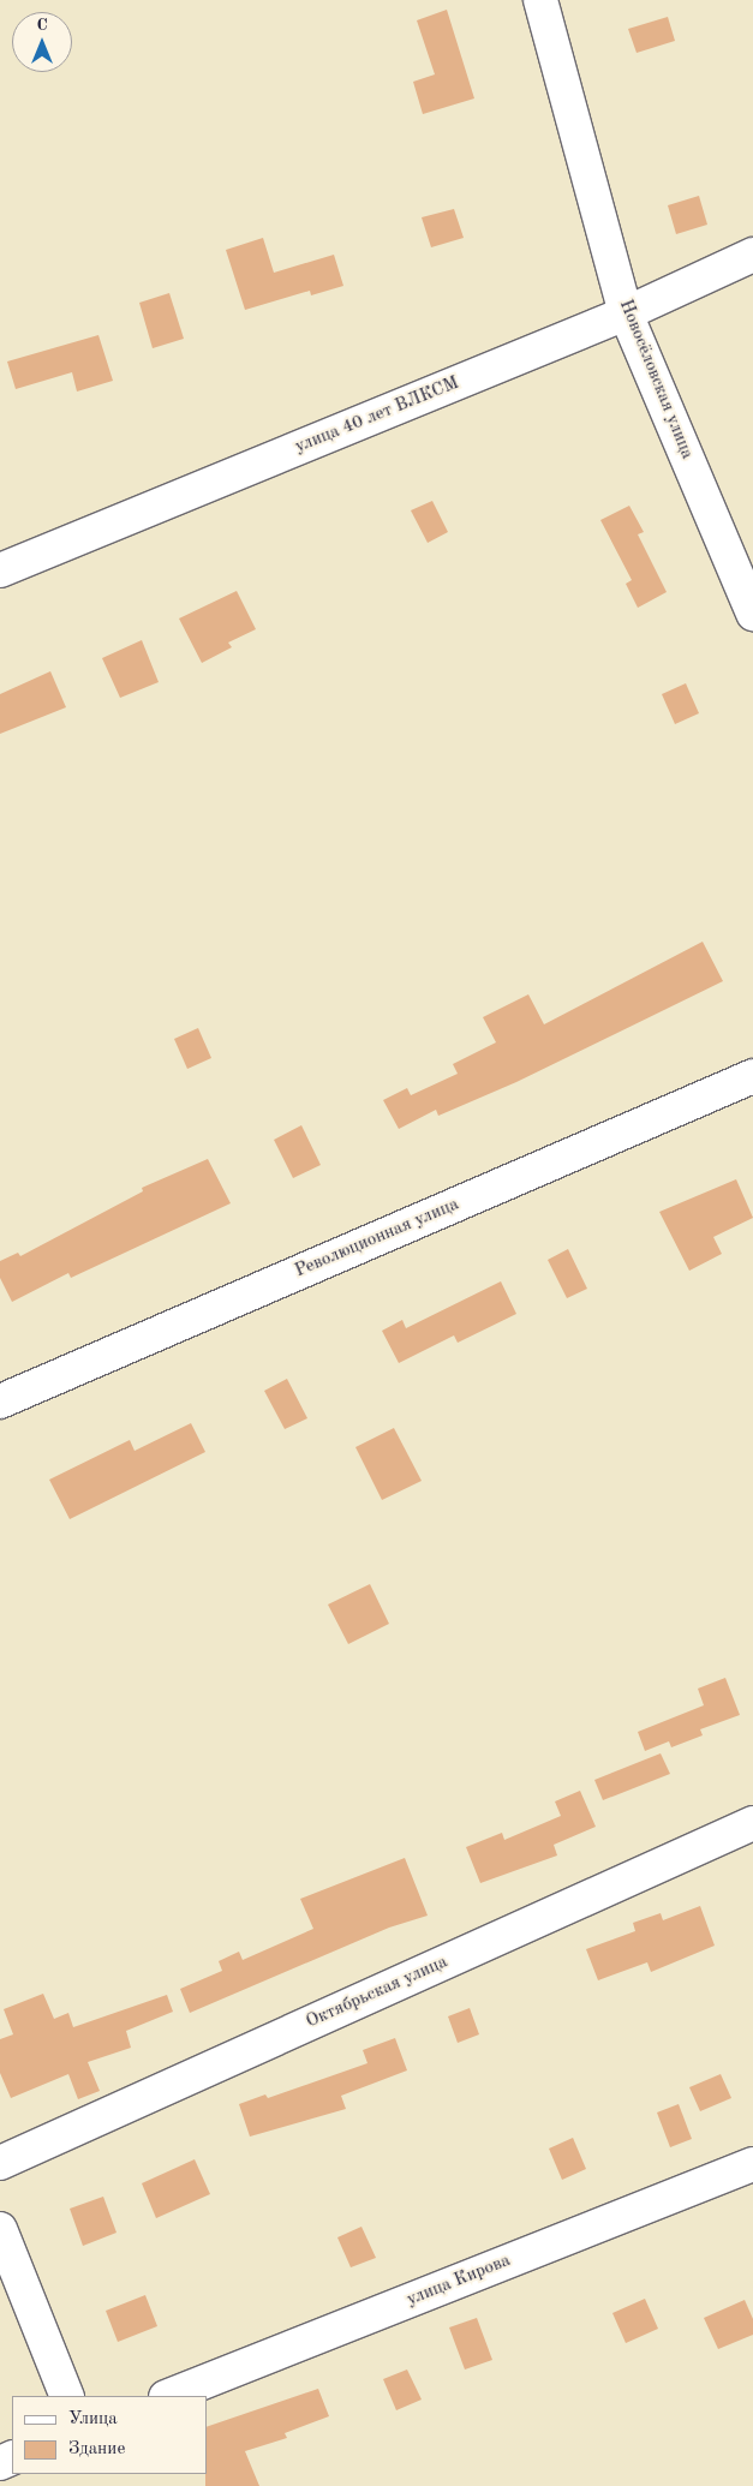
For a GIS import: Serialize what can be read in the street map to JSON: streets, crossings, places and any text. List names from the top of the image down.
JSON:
{
  "streets": {
    "street": [
      "Новосёловская улица",
      "улица 40 лет ВЛКСМ",
      "Революционная улица",
      "Октябрьская улица",
      "улица Кирова"
    ]
  },
  "crossings": [
    ["Новосёловская улица", "улица 40 лет ВЛКСМ"]
  ],
  "legend": ["Улица", "Здание"],
  "north": "top"
}
